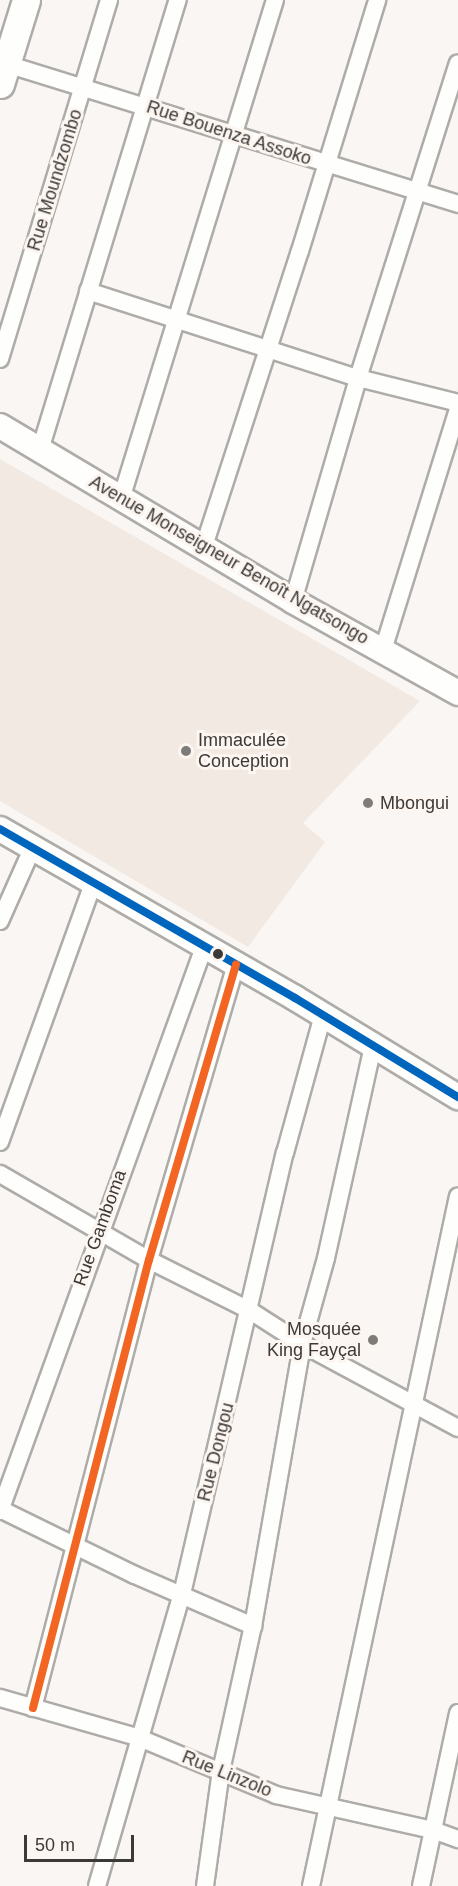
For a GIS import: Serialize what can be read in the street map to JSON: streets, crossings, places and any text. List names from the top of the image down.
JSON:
{
  "streets": {
    "street": [
      "Rue Bouenza Assoko",
      "Rue Moundzombo",
      "Avenue Monseigneur Benoît Ngatsongo",
      "Rue Gamboma",
      "Rue Dongou",
      "Rue Linzolo"
    ]
  },
  "crossings": [
    ["Rue Bouenza Assoko", "Rue Moundzombo"],
    ["Rue Dongou", "Rue Linzolo"]
  ],
  "places": ["Immaculée Conception", "Mbongui", "Mosquée King Fayçal"],
  "scale_bar": "50 m"
}
